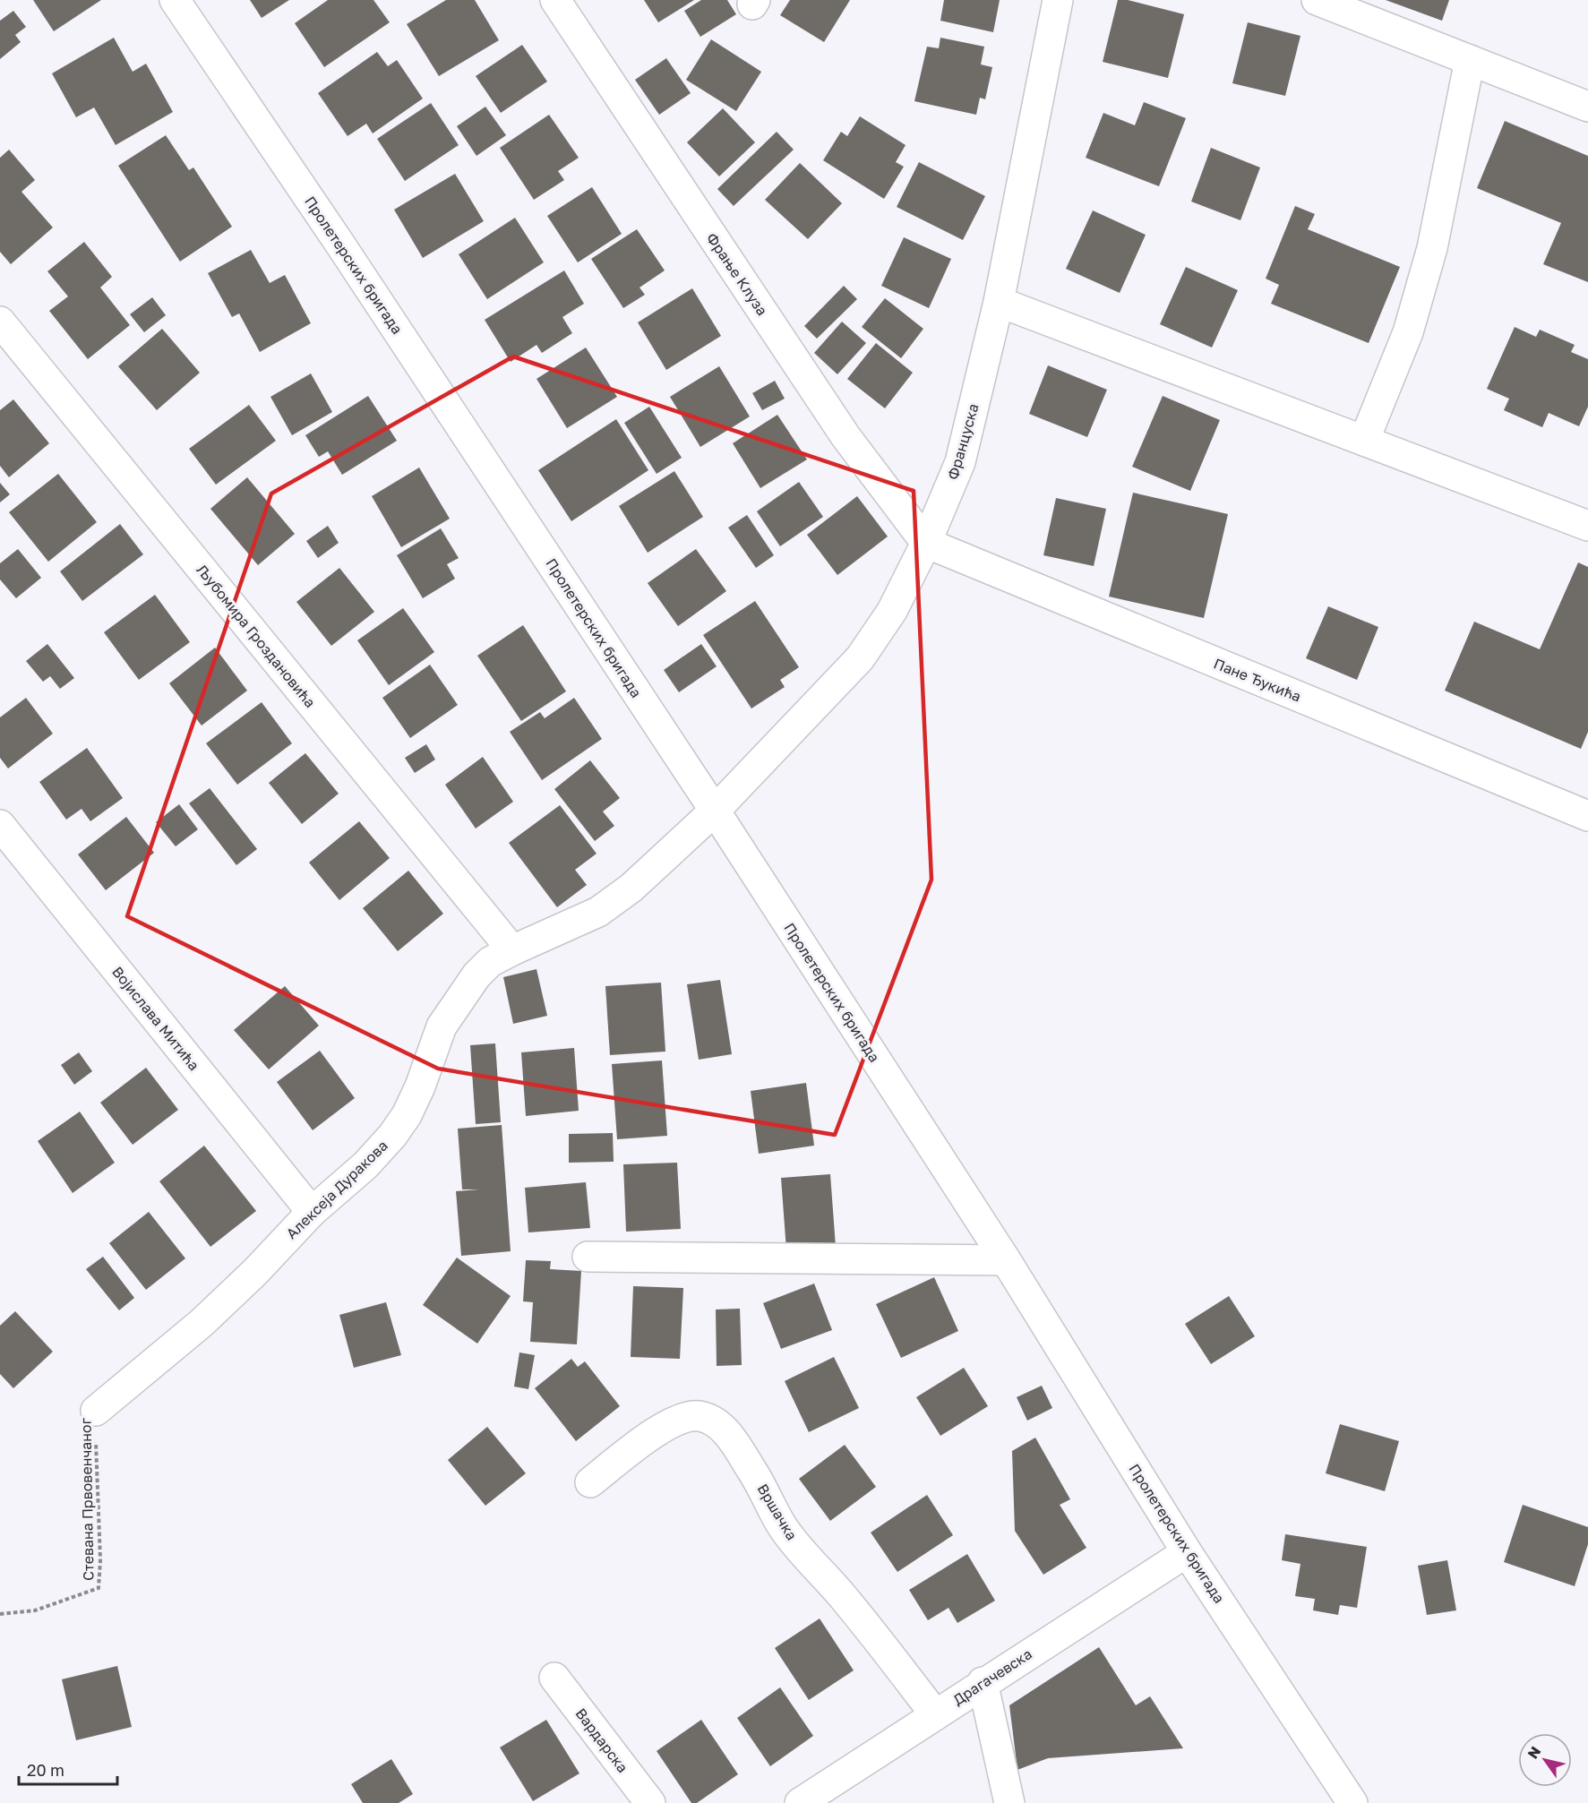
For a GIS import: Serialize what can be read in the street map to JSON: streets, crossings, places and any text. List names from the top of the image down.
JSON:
{
  "streets": {
    "street": [
      "Пролетерских бригада",
      "Фрање Клуза",
      "Француска",
      "Љубомира Гроздановића",
      "Пане Ђукића",
      "Војислава Митића",
      "Алексеја Дуракова",
      "Вршачка",
      "Драгачевска",
      "Вардарска"
    ],
    "path": ["Стевана Првовенчаног"]
  },
  "crossings": [
    ["Пролетерских бригада", "Француска"],
    ["Пролетерских бригада", "Алексеја Дуракова"],
    ["Пролетерских бригада", "Драгачевска"],
    ["Фрање Клуза", "Француска"],
    ["Фрање Клуза", "Пане Ђукића"],
    ["Француска", "Пане Ђукића"],
    ["Француска", "Алексеја Дуракова"],
    ["Љубомира Гроздановића", "Алексеја Дуракова"],
    ["Војислава Митића", "Алексеја Дуракова"],
    ["Алексеја Дуракова", "Стевана Првовенчаног"],
    ["Вршачка", "Драгачевска"]
  ],
  "scale_bar": "20 m",
  "north": "top left"
}
